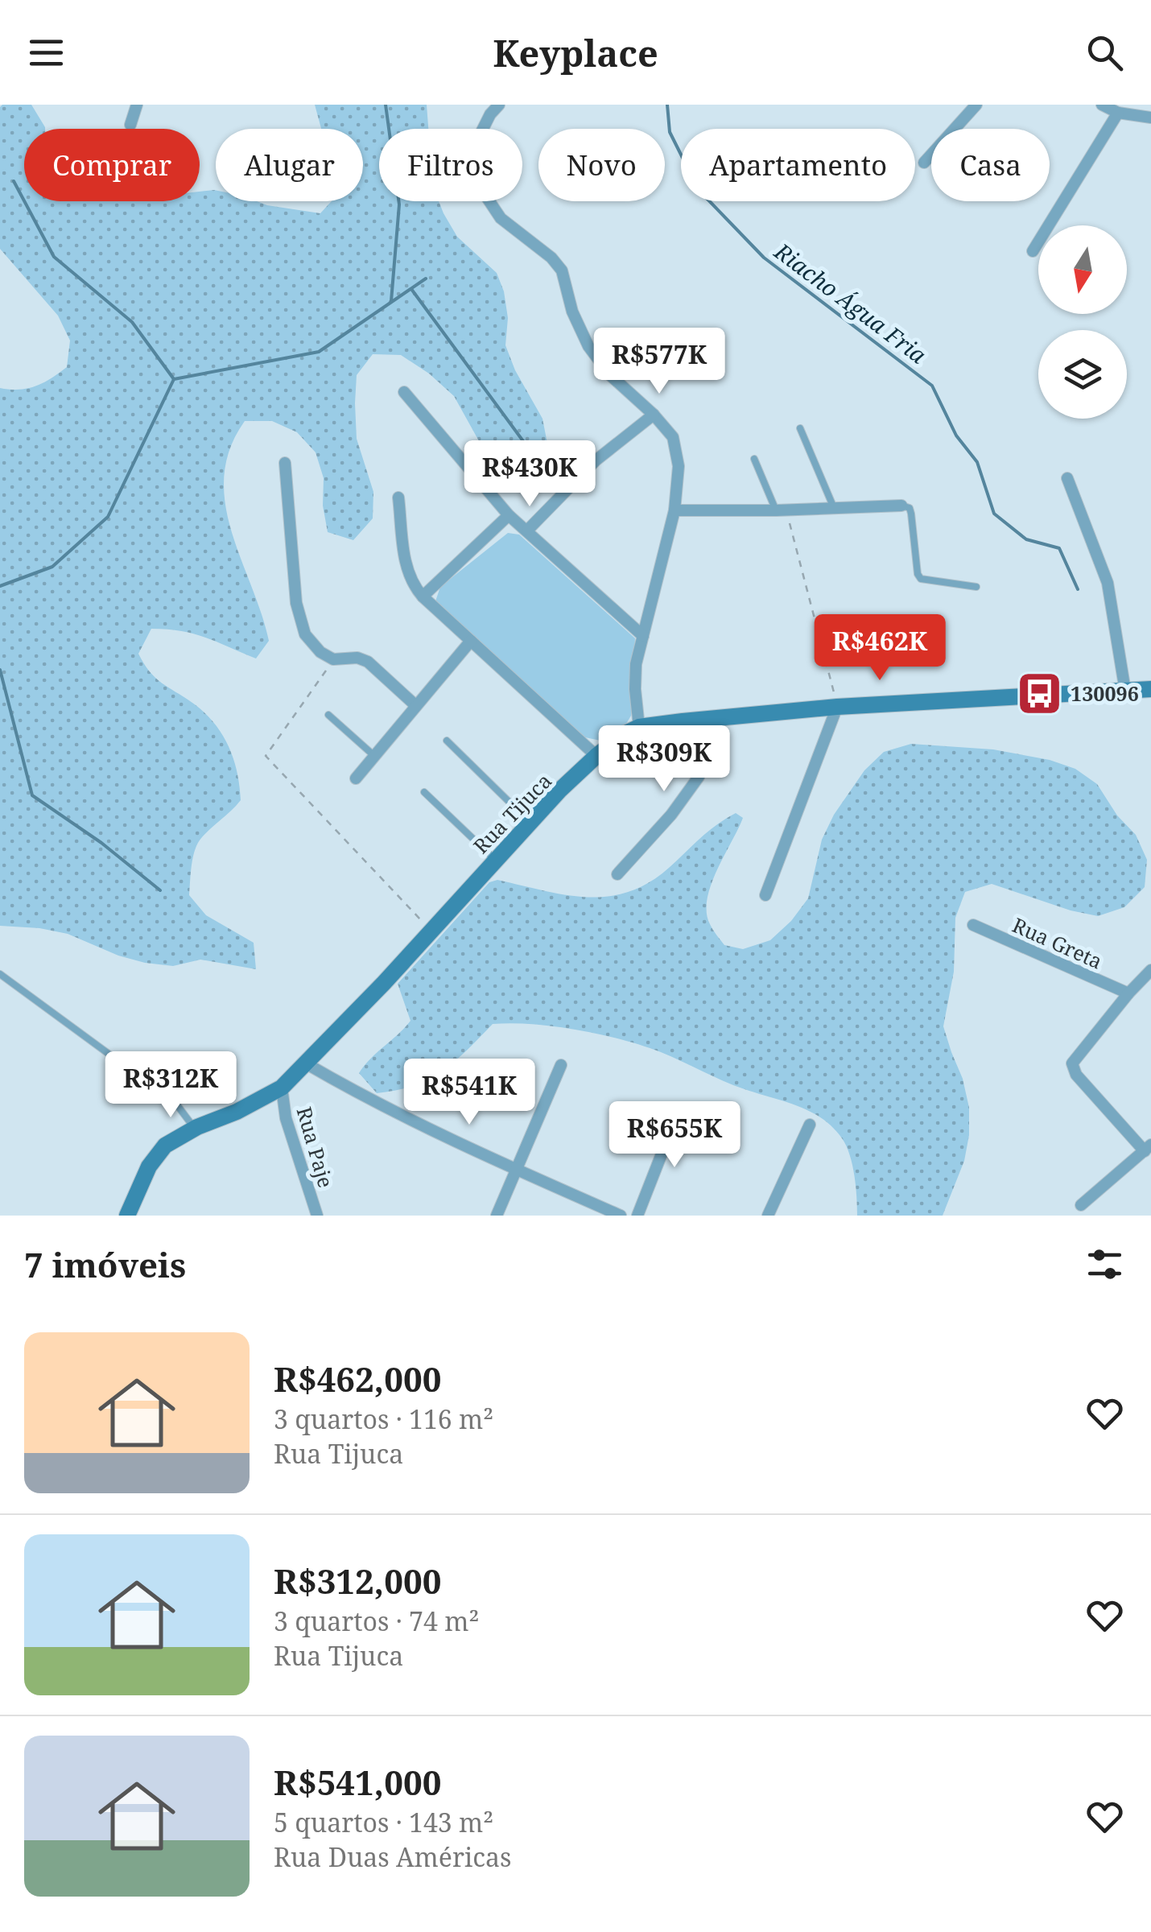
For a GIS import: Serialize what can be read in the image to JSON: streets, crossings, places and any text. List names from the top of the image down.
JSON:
{
  "streets": {
    "street": ["Rua Tijuca", "Rua Greta", "Rua Paje"]
  },
  "crossings": [
    ["Rua Tijuca", "Rua Paje"]
  ],
  "water": ["Riacho Água Fria"],
  "places": {
    "bus stop": ["130096"]
  },
  "north": "bottom",
  "page": {
    "header": "Keyplace",
    "chip": [
      "Comprar",
      "Alugar",
      "Filtros",
      "Novo",
      "Apartamento",
      "Casa"
    ],
    "price": [
      "R$577K",
      "R$430K",
      "R$462K",
      "R$309K",
      "R$312K",
      "R$541K",
      "R$655K"
    ],
    "heading": "7 imóveis",
    "list": [
      {
        "name": "R$462,000",
        "note": "3 quartos · 116 m² · Rua Tijuca"
      },
      {
        "name": "R$312,000",
        "note": "3 quartos · 74 m² · Rua Tijuca"
      },
      {
        "name": "R$541,000",
        "note": "5 quartos · 143 m² · Rua Duas Américas"
      }
    ]
  }
}
